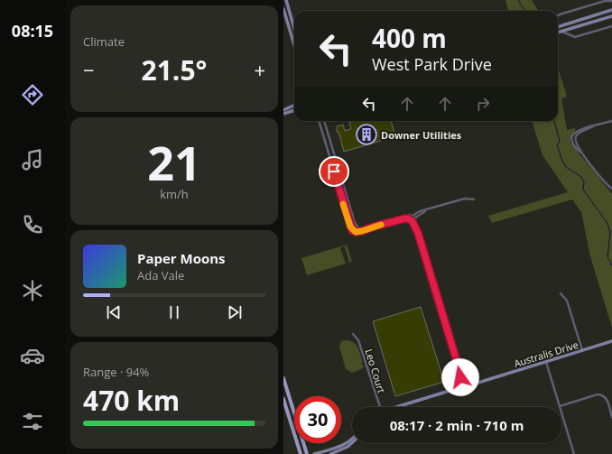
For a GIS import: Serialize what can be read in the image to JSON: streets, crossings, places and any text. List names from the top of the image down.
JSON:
{
  "streets": {
    "street": ["Australis Drive", "Leo Court"]
  },
  "places": {
    "building": ["Downer Utilities"]
  },
  "page": {
    "tabs": "08:15",
    "tile": [
      "Climate",
      ["21", "km/h"],
      ["Range · 94%", "470 km"]
    ],
    "turn": ["400 m", "West Park Drive"],
    "heat": ["−", "21.5°", "+"],
    "song": ["Paper Moons", "Ada Vale"],
    "limit": "30",
    "trip": "08:17 · 2 min · 710 m"
  }
}
